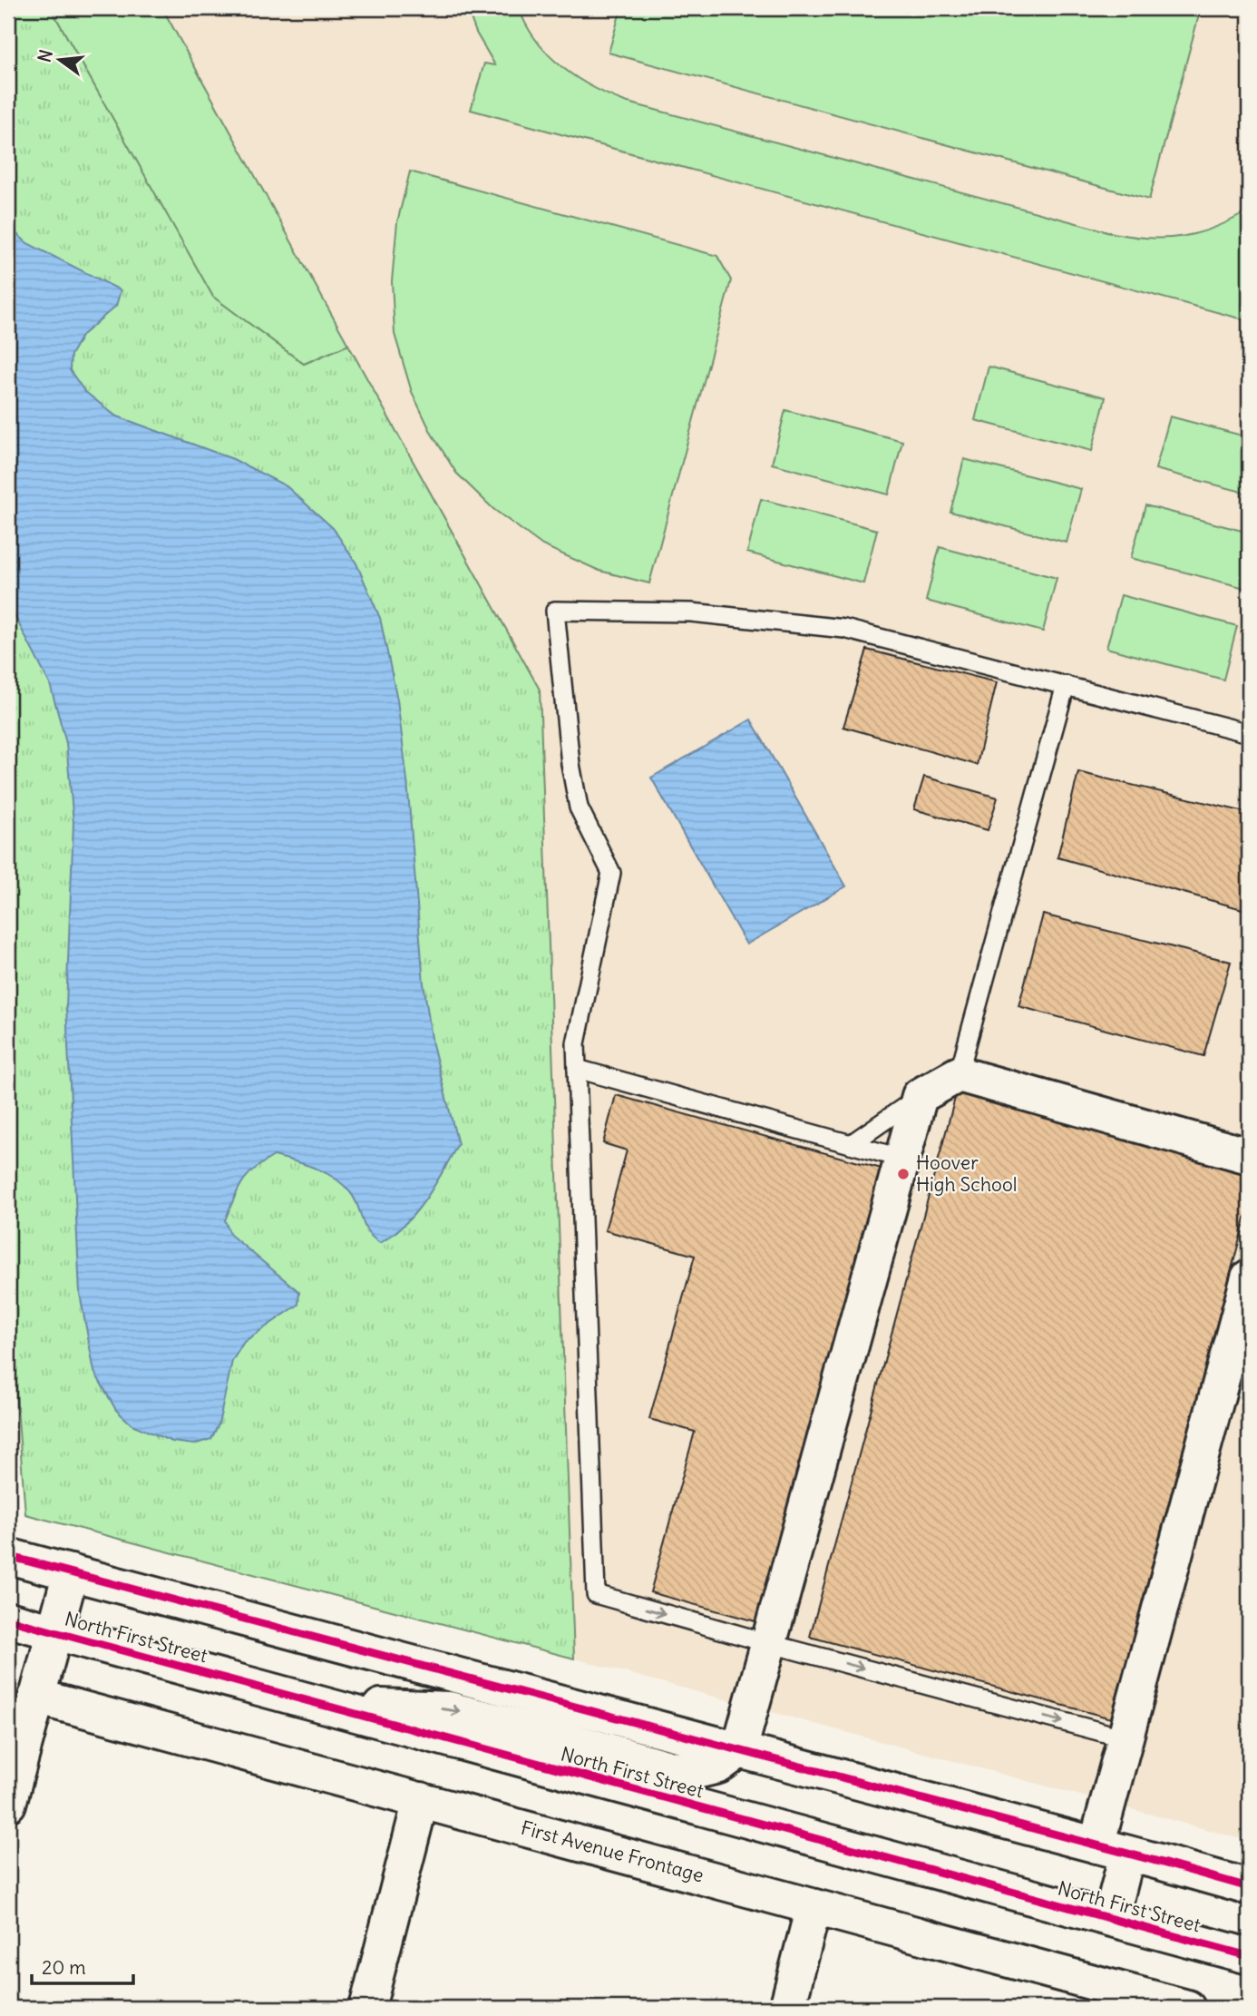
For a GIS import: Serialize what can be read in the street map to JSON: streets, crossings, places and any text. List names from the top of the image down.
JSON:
{
  "streets": {
    "street": ["North First Street", "First Avenue Frontage"]
  },
  "places": ["Hoover High School"],
  "scale_bar": "20 m",
  "north": "left"
}
